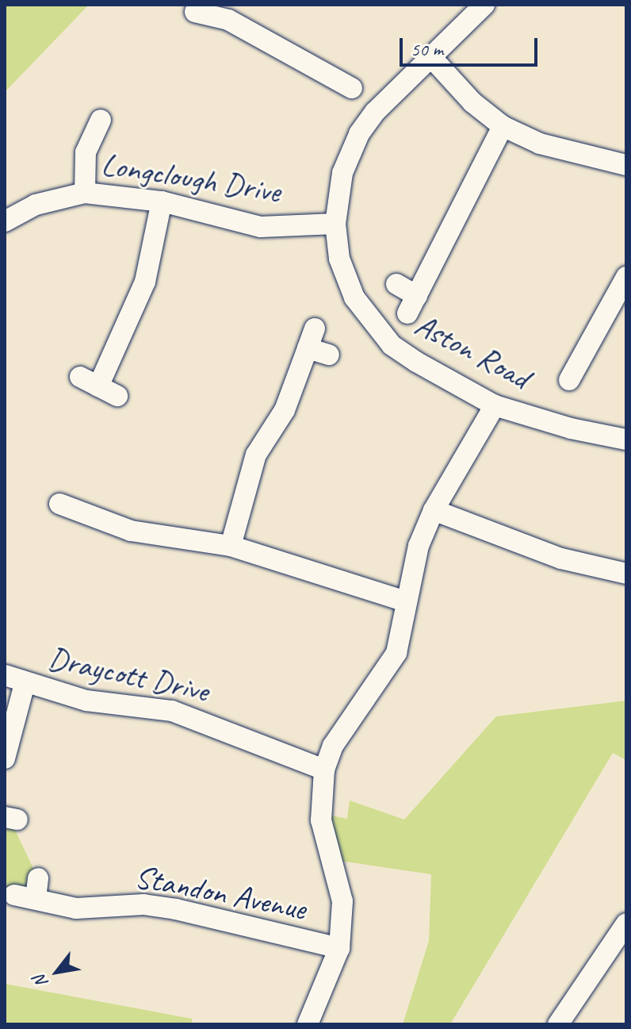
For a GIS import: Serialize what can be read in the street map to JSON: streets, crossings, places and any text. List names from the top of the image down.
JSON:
{
  "streets": {
    "street": [
      "Longclough Drive",
      "Aston Road",
      "Draycott Drive",
      "Standon Avenue"
    ]
  },
  "crossings": [
    ["Longclough Drive", "Aston Road"]
  ],
  "scale_bar": "50 m",
  "north": "bottom left"
}
